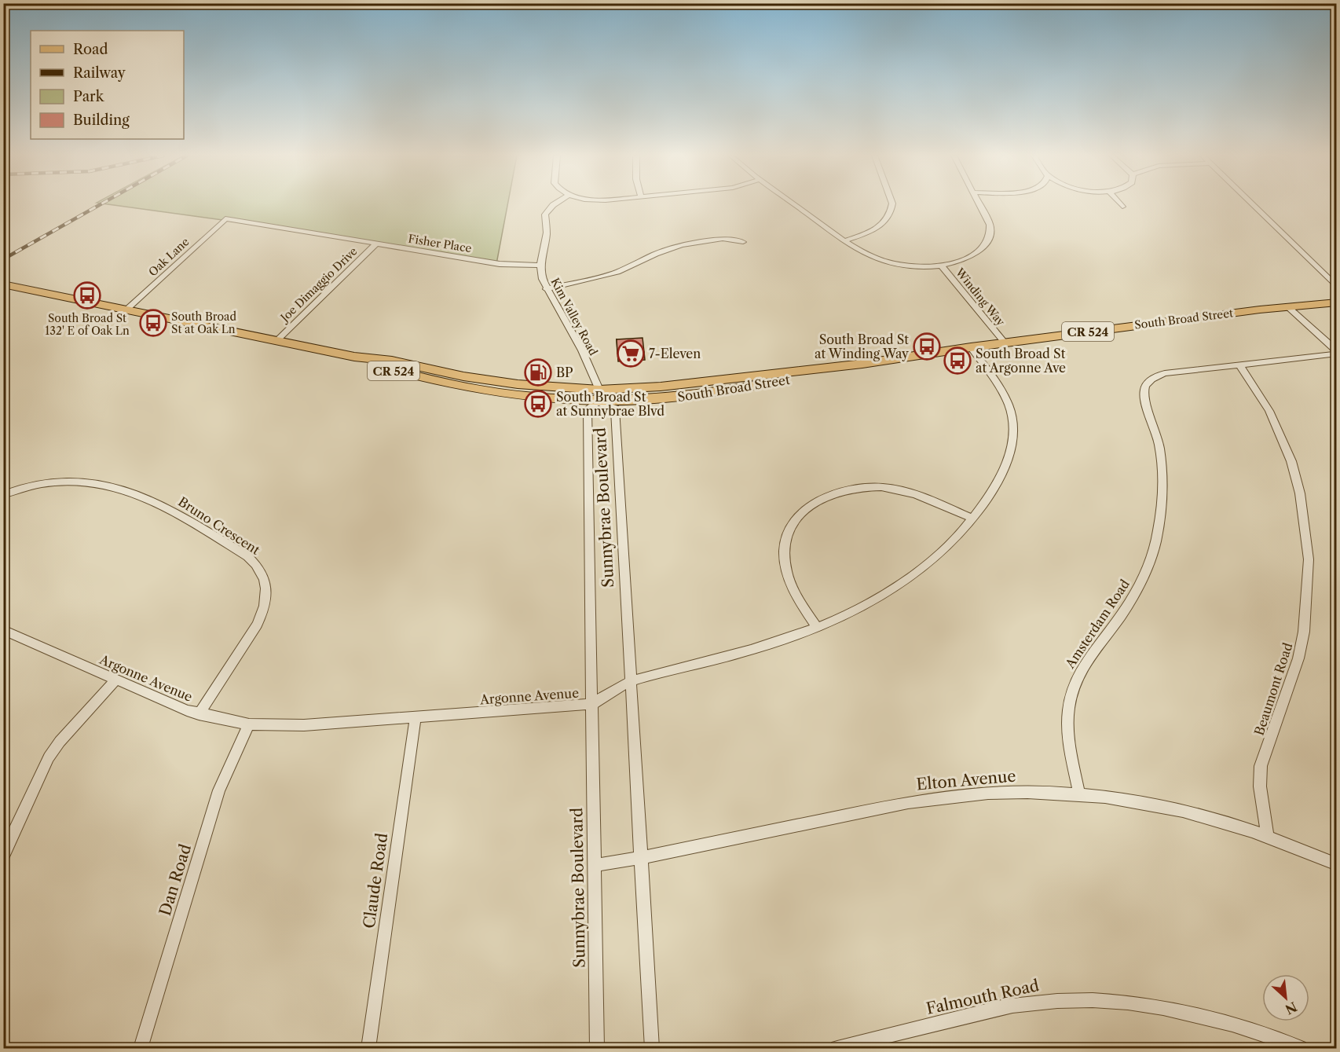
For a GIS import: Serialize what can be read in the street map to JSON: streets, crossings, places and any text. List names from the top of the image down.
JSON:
{
  "streets": {
    "main road": ["South Broad Street", "CR 524"],
    "street": [
      "Fisher Place",
      "Oak Lane",
      "Joe Dimaggio Drive",
      "Winding Way",
      "Kim Valley Road",
      "Sunnybrae Boulevard",
      "Bruno Crescent",
      "Amsterdam Road",
      "Argonne Avenue",
      "Beaumont Road",
      "Elton Avenue",
      "Dan Road",
      "Claude Road",
      "Falmouth Road"
    ]
  },
  "crossings": [
    ["Fisher Place", "Oak Lane"],
    ["Fisher Place", "Joe Dimaggio Drive"],
    ["Fisher Place", "Kim Valley Road"],
    ["Oak Lane", "South Broad Street"],
    ["Joe Dimaggio Drive", "South Broad Street"],
    ["Winding Way", "South Broad Street"],
    ["Kim Valley Road", "South Broad Street"],
    ["Kim Valley Road", "Sunnybrae Boulevard"],
    ["South Broad Street", "Sunnybrae Boulevard"],
    ["South Broad Street", "Argonne Avenue"],
    ["Sunnybrae Boulevard", "Argonne Avenue"],
    ["Sunnybrae Boulevard", "Elton Avenue"],
    ["Bruno Crescent", "Argonne Avenue"],
    ["Amsterdam Road", "Beaumont Road"],
    ["Amsterdam Road", "Elton Avenue"],
    ["Argonne Avenue", "Dan Road"],
    ["Argonne Avenue", "Claude Road"],
    ["Beaumont Road", "Elton Avenue"]
  ],
  "places": {
    "bus stop": [
      "South Broad St 132' E of Oak Ln",
      "South Broad St at Oak Ln",
      "South Broad St at Winding Way",
      "South Broad St at Argonne Ave",
      "South Broad St at Sunnybrae Blvd"
    ],
    "supermarket": ["7-Eleven"],
    "fuel station": ["BP"]
  },
  "legend": [
    "Road",
    "Railway",
    "Park",
    "Building"
  ],
  "north": "bottom right"
}
